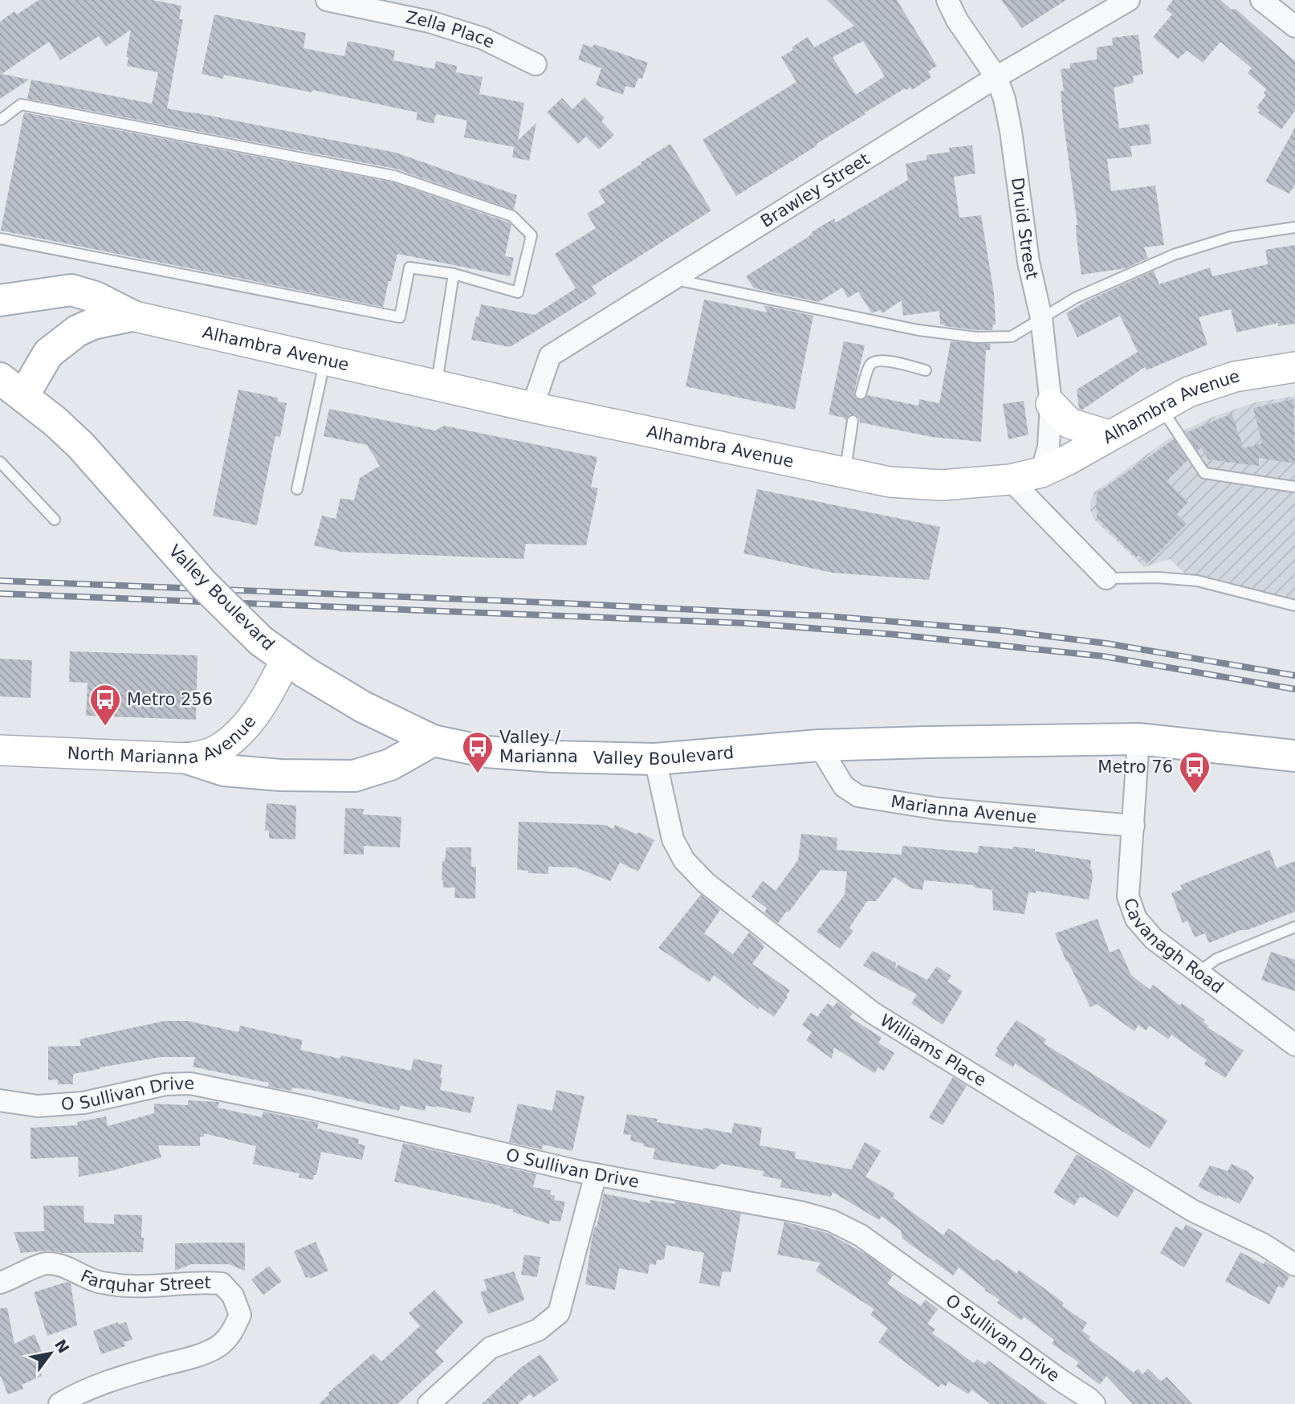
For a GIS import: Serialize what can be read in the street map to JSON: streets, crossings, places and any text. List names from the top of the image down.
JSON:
{
  "streets": {
    "main road": ["Alhambra Avenue", "Valley Boulevard", "North Marianna Avenue"],
    "street": [
      "Zella Place",
      "Brawley Street",
      "Druid Street",
      "Marianna Avenue",
      "Cavanagh Road",
      "Williams Place",
      "O Sullivan Drive",
      "Farquhar Street"
    ]
  },
  "crossings": [
    ["Brawley Street", "Druid Street"],
    ["Brawley Street", "Alhambra Avenue"],
    ["Druid Street", "Alhambra Avenue"],
    ["Valley Boulevard", "North Marianna Avenue"],
    ["Valley Boulevard", "Marianna Avenue"],
    ["Valley Boulevard", "Cavanagh Road"],
    ["Valley Boulevard", "Williams Place"],
    ["Marianna Avenue", "Cavanagh Road"]
  ],
  "places": {
    "bus stop": ["Metro 256", "Valley / Marianna", "Metro 76"]
  },
  "north": "top right"
}
